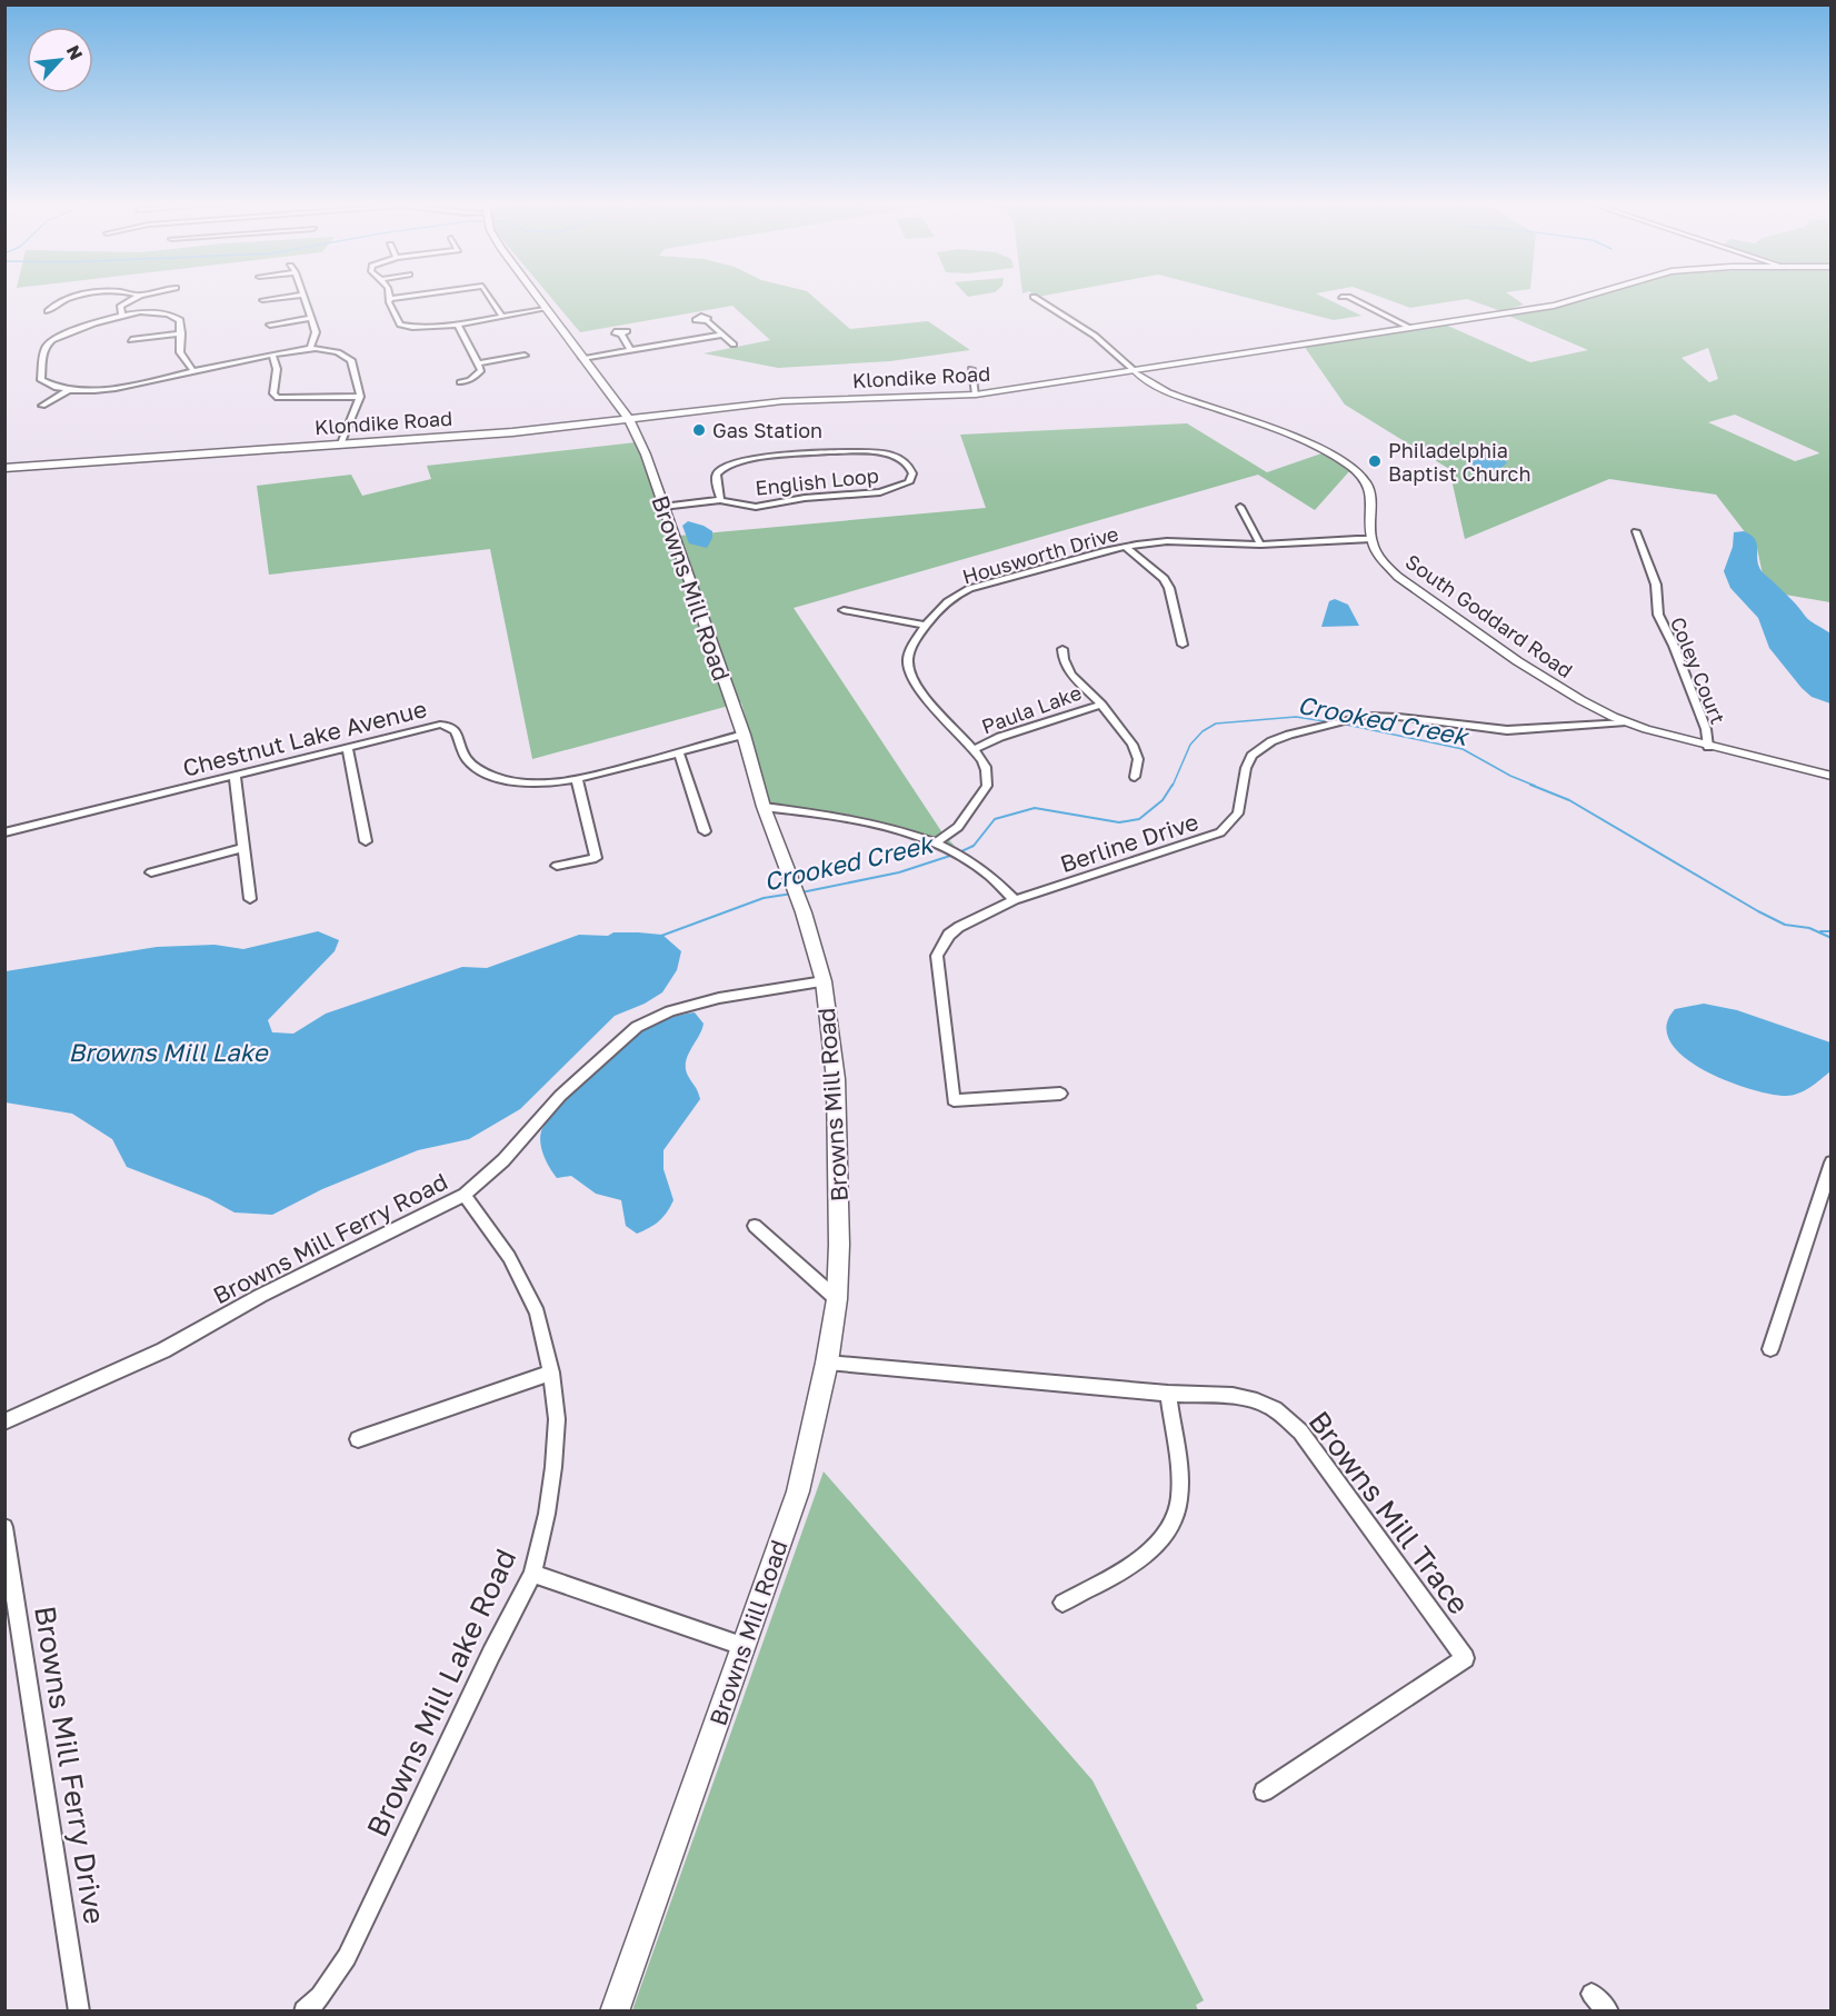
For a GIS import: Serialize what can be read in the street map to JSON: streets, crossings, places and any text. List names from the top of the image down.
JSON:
{
  "streets": {
    "main road": ["Klondike Road", "Browns Mill Road"],
    "street": [
      "English Loop",
      "Housworth Drive",
      "South Goddard Road",
      "Coley Court",
      "Paula Lake",
      "Chestnut Lake Avenue",
      "Berline Drive",
      "Browns Mill Ferry Road",
      "Browns Mill Trace",
      "Browns Mill Lake Road",
      "Browns Mill Ferry Drive"
    ]
  },
  "crossings": [
    ["Klondike Road", "Browns Mill Road"],
    ["English Loop", "Browns Mill Road"],
    ["Housworth Drive", "South Goddard Road"],
    ["Housworth Drive", "Paula Lake"],
    ["Browns Mill Road", "Chestnut Lake Avenue"],
    ["Browns Mill Road", "Browns Mill Ferry Road"],
    ["Browns Mill Road", "Browns Mill Trace"],
    ["South Goddard Road", "Coley Court"],
    ["South Goddard Road", "Berline Drive"],
    ["Browns Mill Ferry Road", "Browns Mill Lake Road"]
  ],
  "water": ["Crooked Creek", "Browns Mill Lake"],
  "places": ["Gas Station", "Philadelphia Baptist Church"],
  "north": "top right"
}
